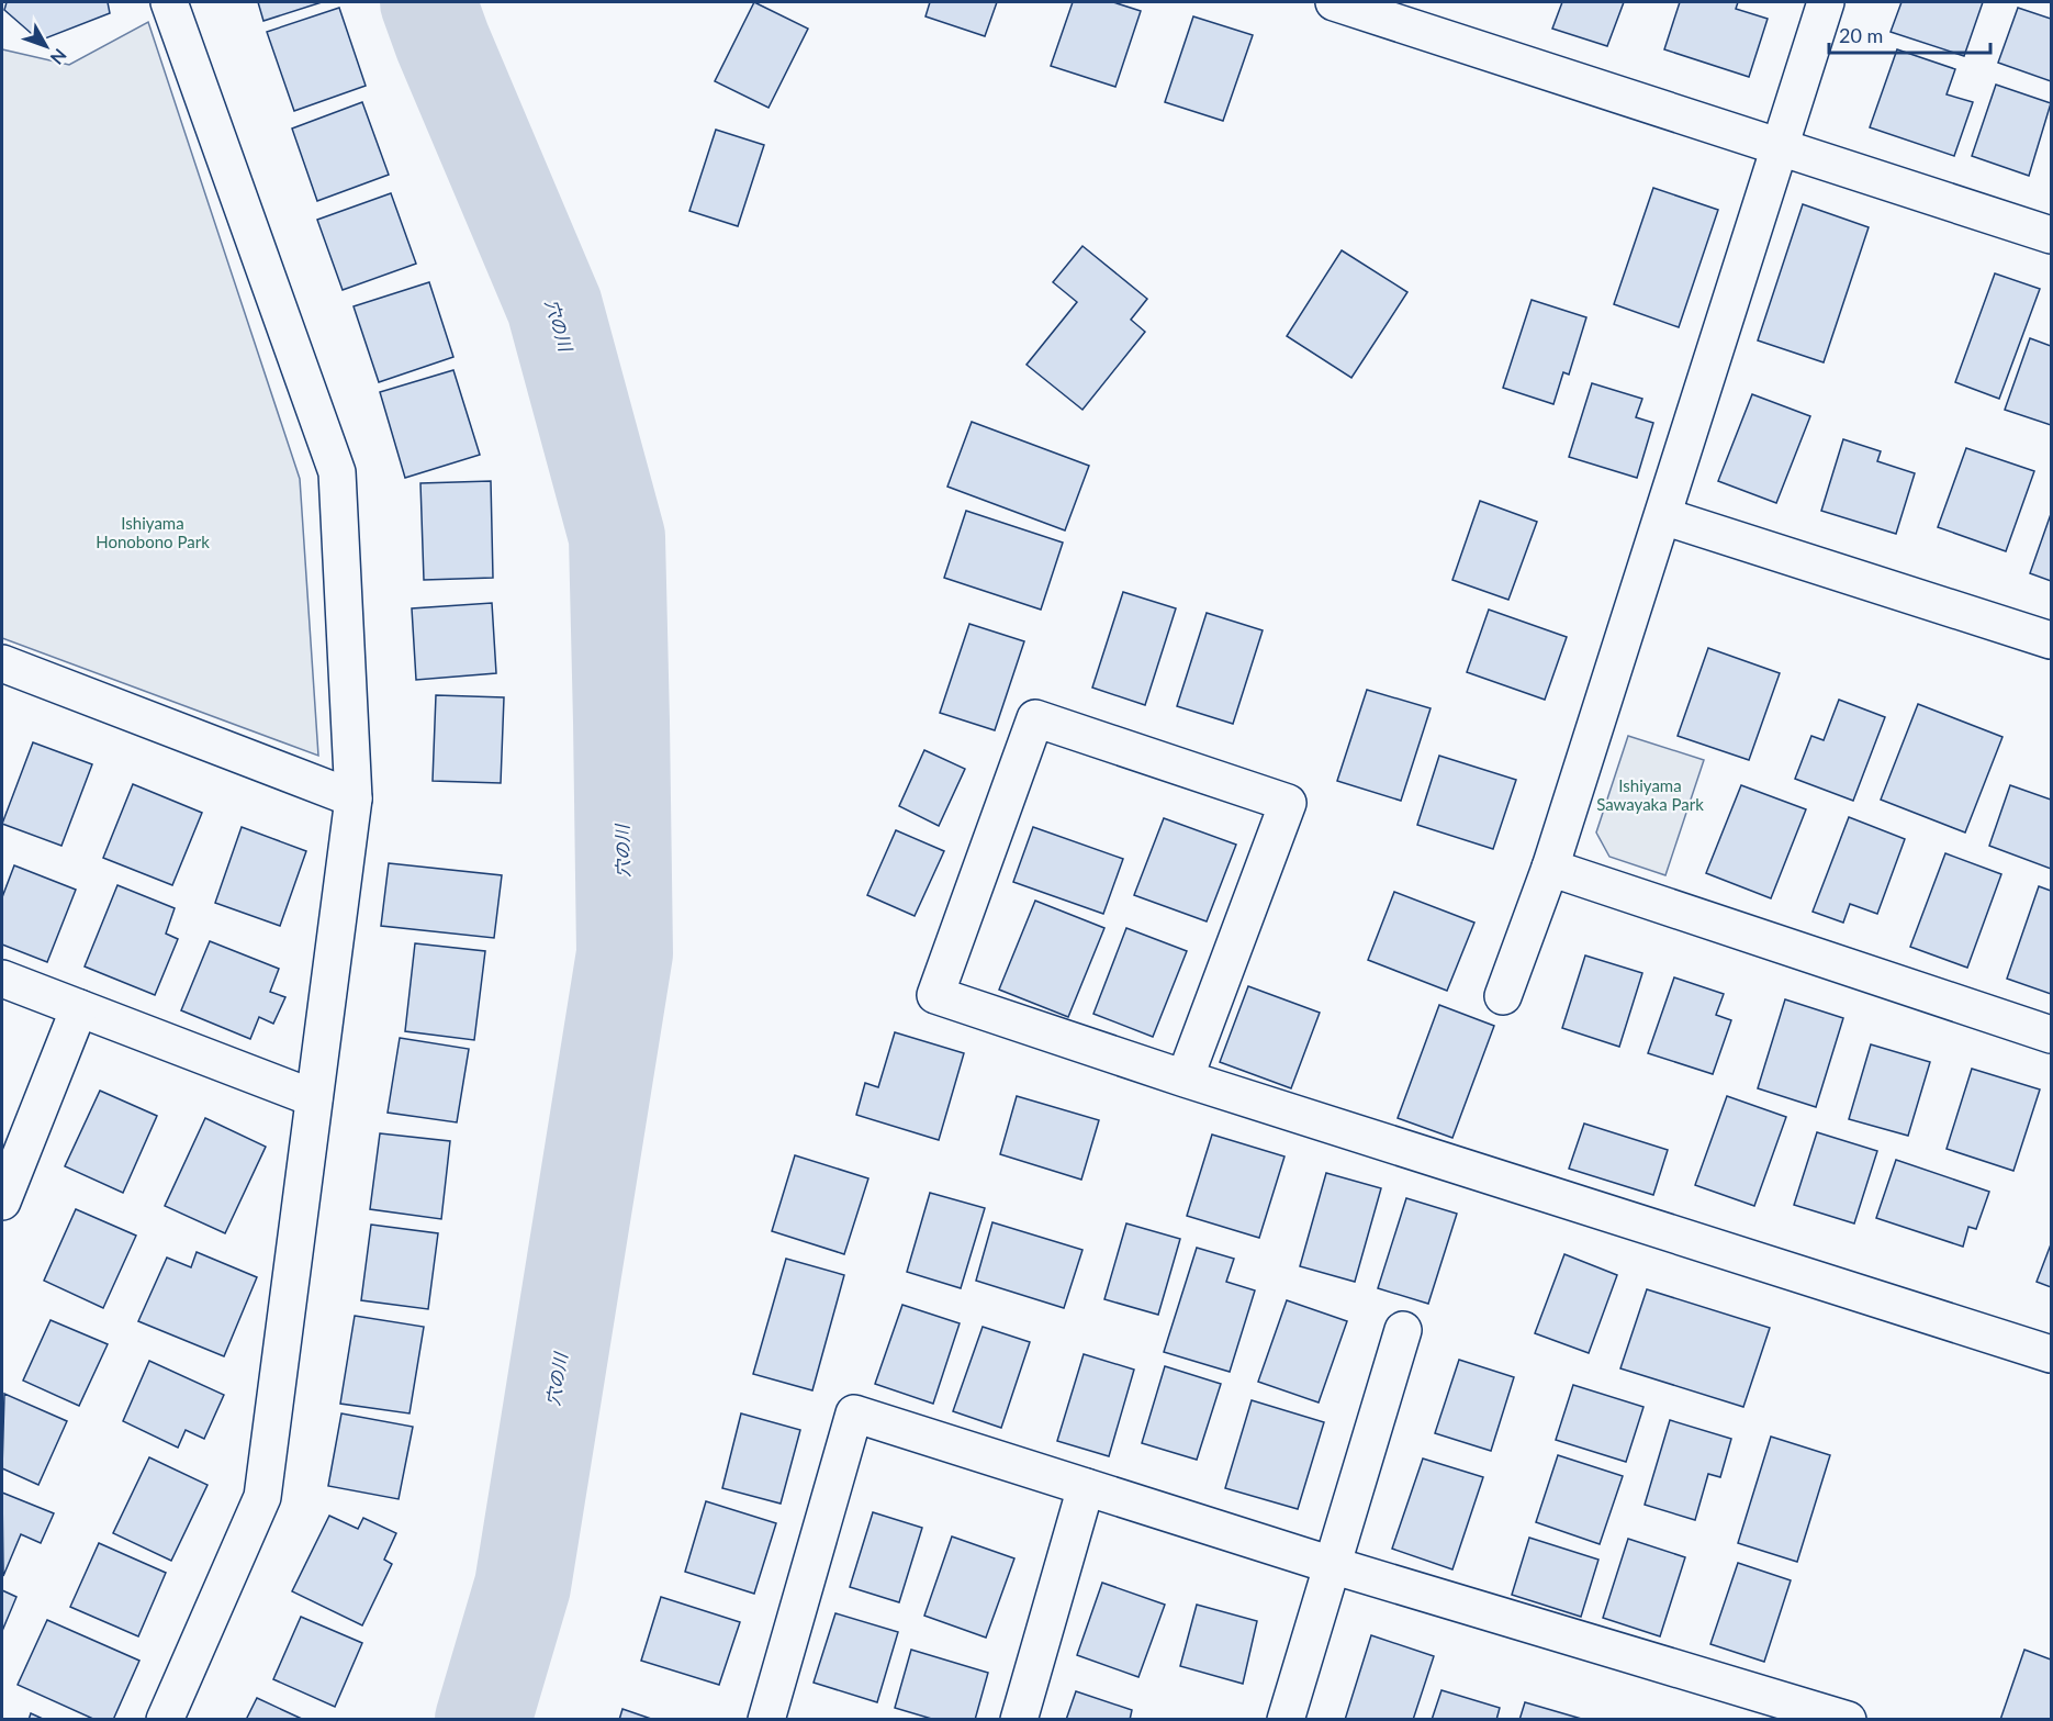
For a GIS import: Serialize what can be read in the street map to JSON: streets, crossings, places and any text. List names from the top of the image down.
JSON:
{
  "water": ["穴の川"],
  "parks": ["Ishiyama Honobono Park", "Ishiyama Sawayaka Park"],
  "scale_bar": "20 m",
  "north": "bottom right"
}
